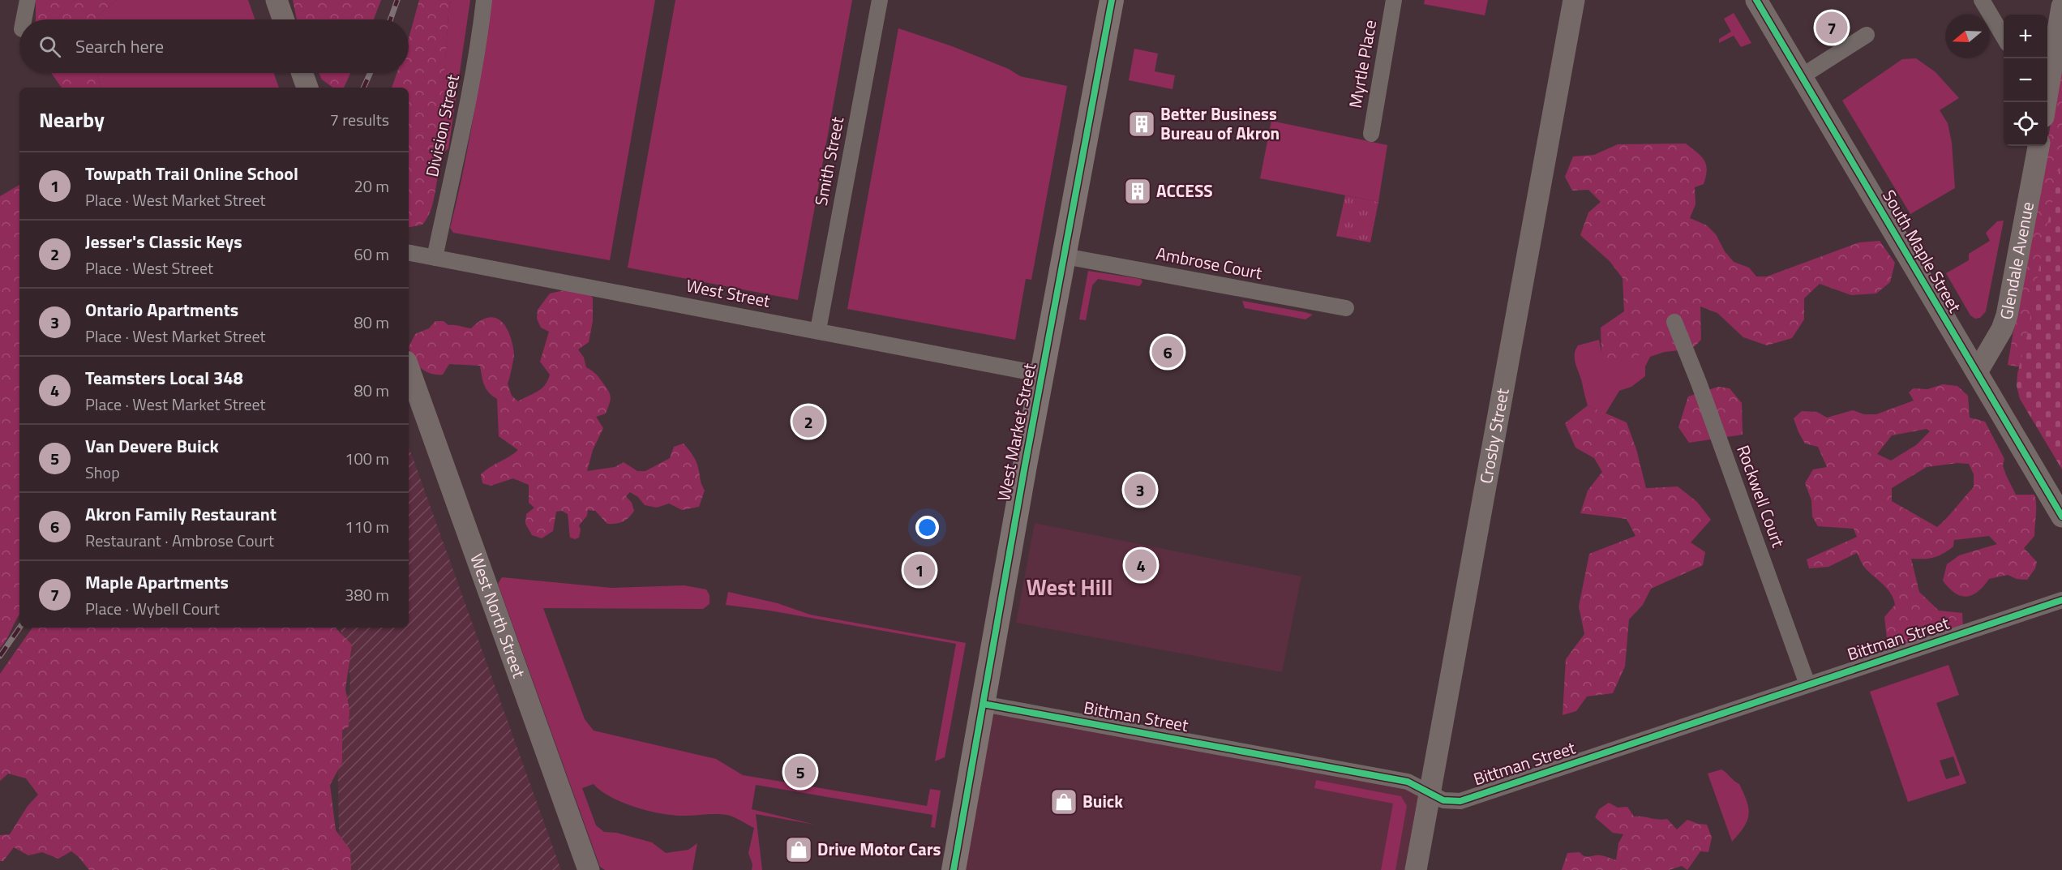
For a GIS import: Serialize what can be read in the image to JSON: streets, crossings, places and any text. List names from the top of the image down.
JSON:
{
  "streets": {
    "main road": ["West Market Street"],
    "street": [
      "Myrtle Place",
      "Division Street",
      "Smith Street",
      "South Maple Street",
      "Glendale Avenue",
      "Ambrose Court",
      "West Street",
      "Crosby Street",
      "Rockwell Court",
      "West North Street",
      "Bittman Street"
    ]
  },
  "crossings": [
    ["Division Street", "West Street"],
    ["Smith Street", "West Street"],
    ["South Maple Street", "Glendale Avenue"],
    ["Ambrose Court", "West Market Street"],
    ["West Street", "West Market Street"],
    ["West Market Street", "Bittman Street"],
    ["Crosby Street", "Bittman Street"],
    ["Rockwell Court", "Bittman Street"]
  ],
  "districts": ["West Hill"],
  "places": {
    "building": ["Better Business Bureau of Akron", "ACCESS"],
    "shop": ["Buick", "Drive Motor Cars"]
  },
  "north": "left",
  "page": {
    "pins": [
      "7",
      "6",
      "2",
      "3",
      "4",
      "1",
      "5"
    ],
    "map_buttons": ["+", "−"],
    "search": "Search here",
    "heading": ["Nearby", "7 results"],
    "list": [
      {
        "mark": "1",
        "name": "Towpath Trail Online School",
        "note": "Place · West Market Street",
        "value": "20 m"
      },
      {
        "mark": "2",
        "name": "Jesser's Classic Keys",
        "note": "Place · West Street",
        "value": "60 m"
      },
      {
        "mark": "3",
        "name": "Ontario Apartments",
        "note": "Place · West Market Street",
        "value": "80 m"
      },
      {
        "mark": "4",
        "name": "Teamsters Local 348",
        "note": "Place · West Market Street",
        "value": "80 m"
      },
      {
        "mark": "5",
        "name": "Van Devere Buick",
        "note": "Shop",
        "value": "100 m"
      },
      {
        "mark": "6",
        "name": "Akron Family Restaurant",
        "note": "Restaurant · Ambrose Court",
        "value": "110 m"
      },
      {
        "mark": "7",
        "name": "Maple Apartments",
        "note": "Place · Wybell Court",
        "value": "380 m"
      }
    ]
  }
}
